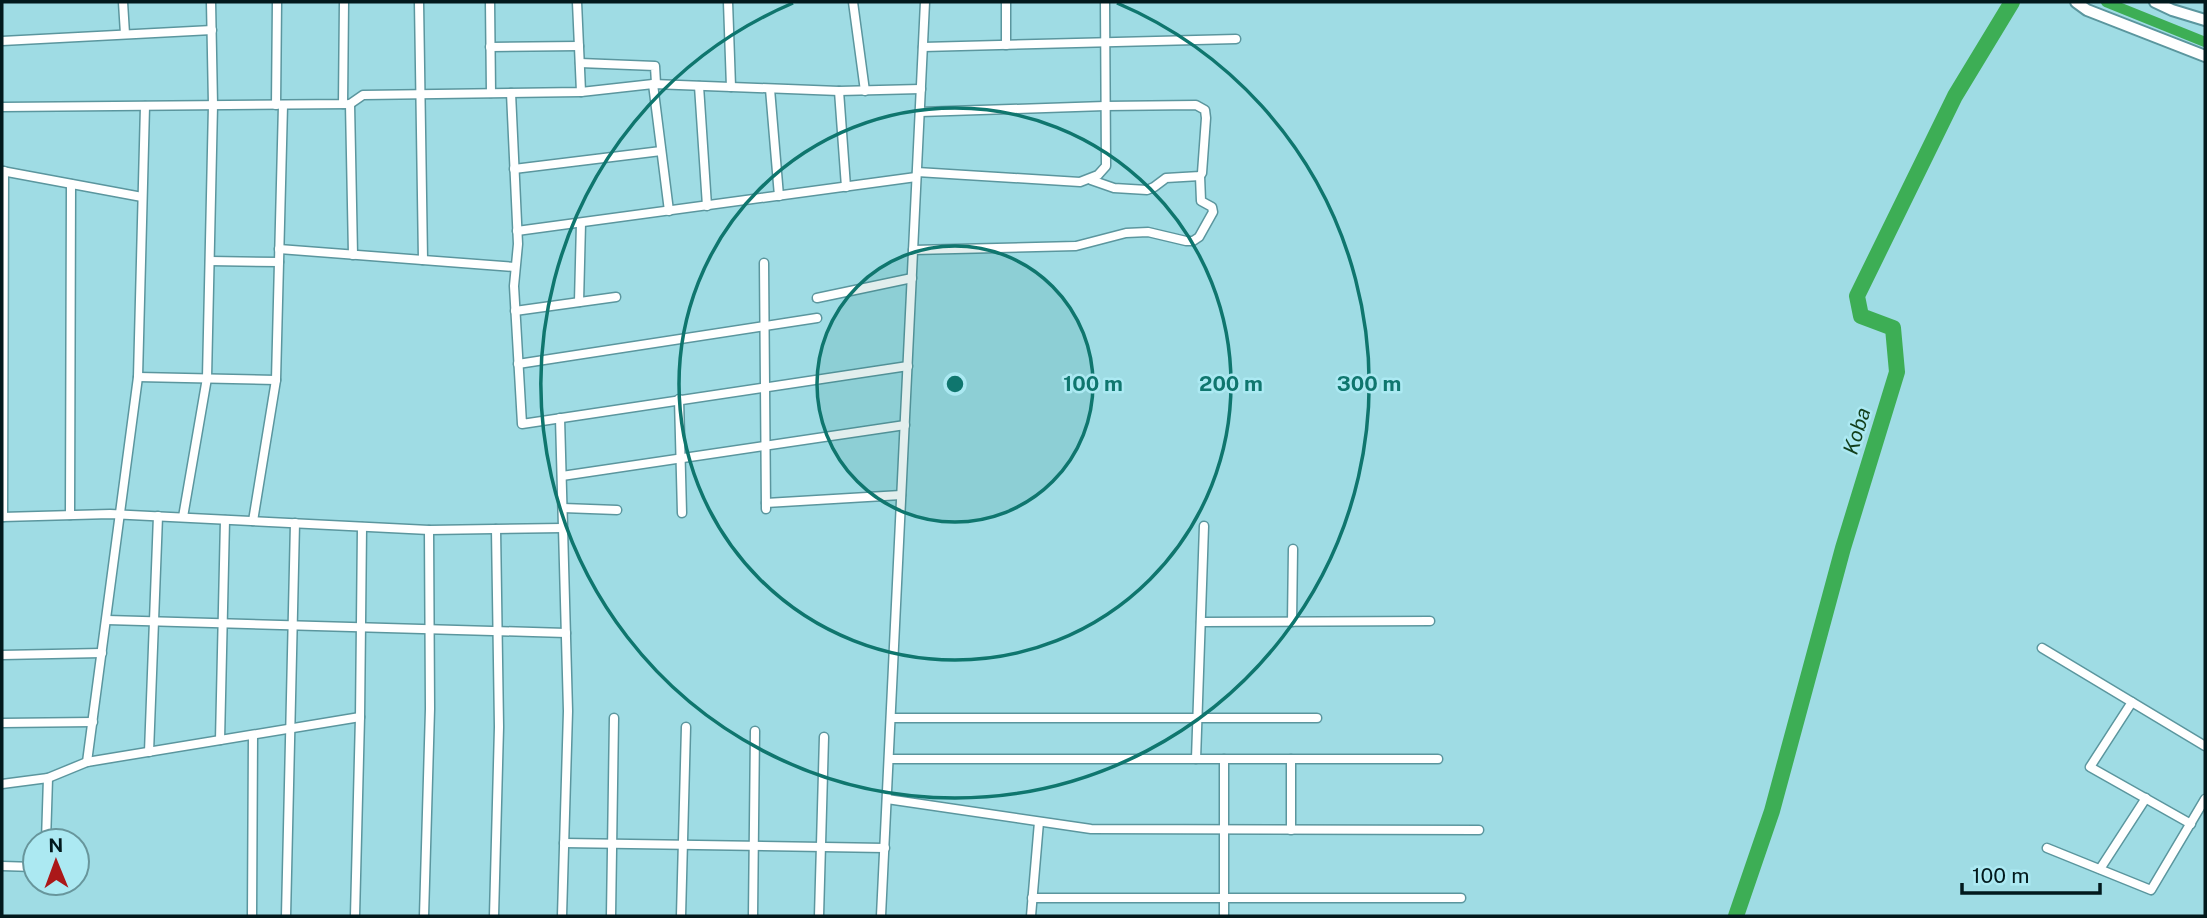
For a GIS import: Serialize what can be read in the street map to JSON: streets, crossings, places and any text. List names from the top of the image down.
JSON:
{
  "water": ["Koba"],
  "scale_bar": "100 m",
  "north": "top",
  "rings": ["100 m", "200 m", "300 m"]
}
